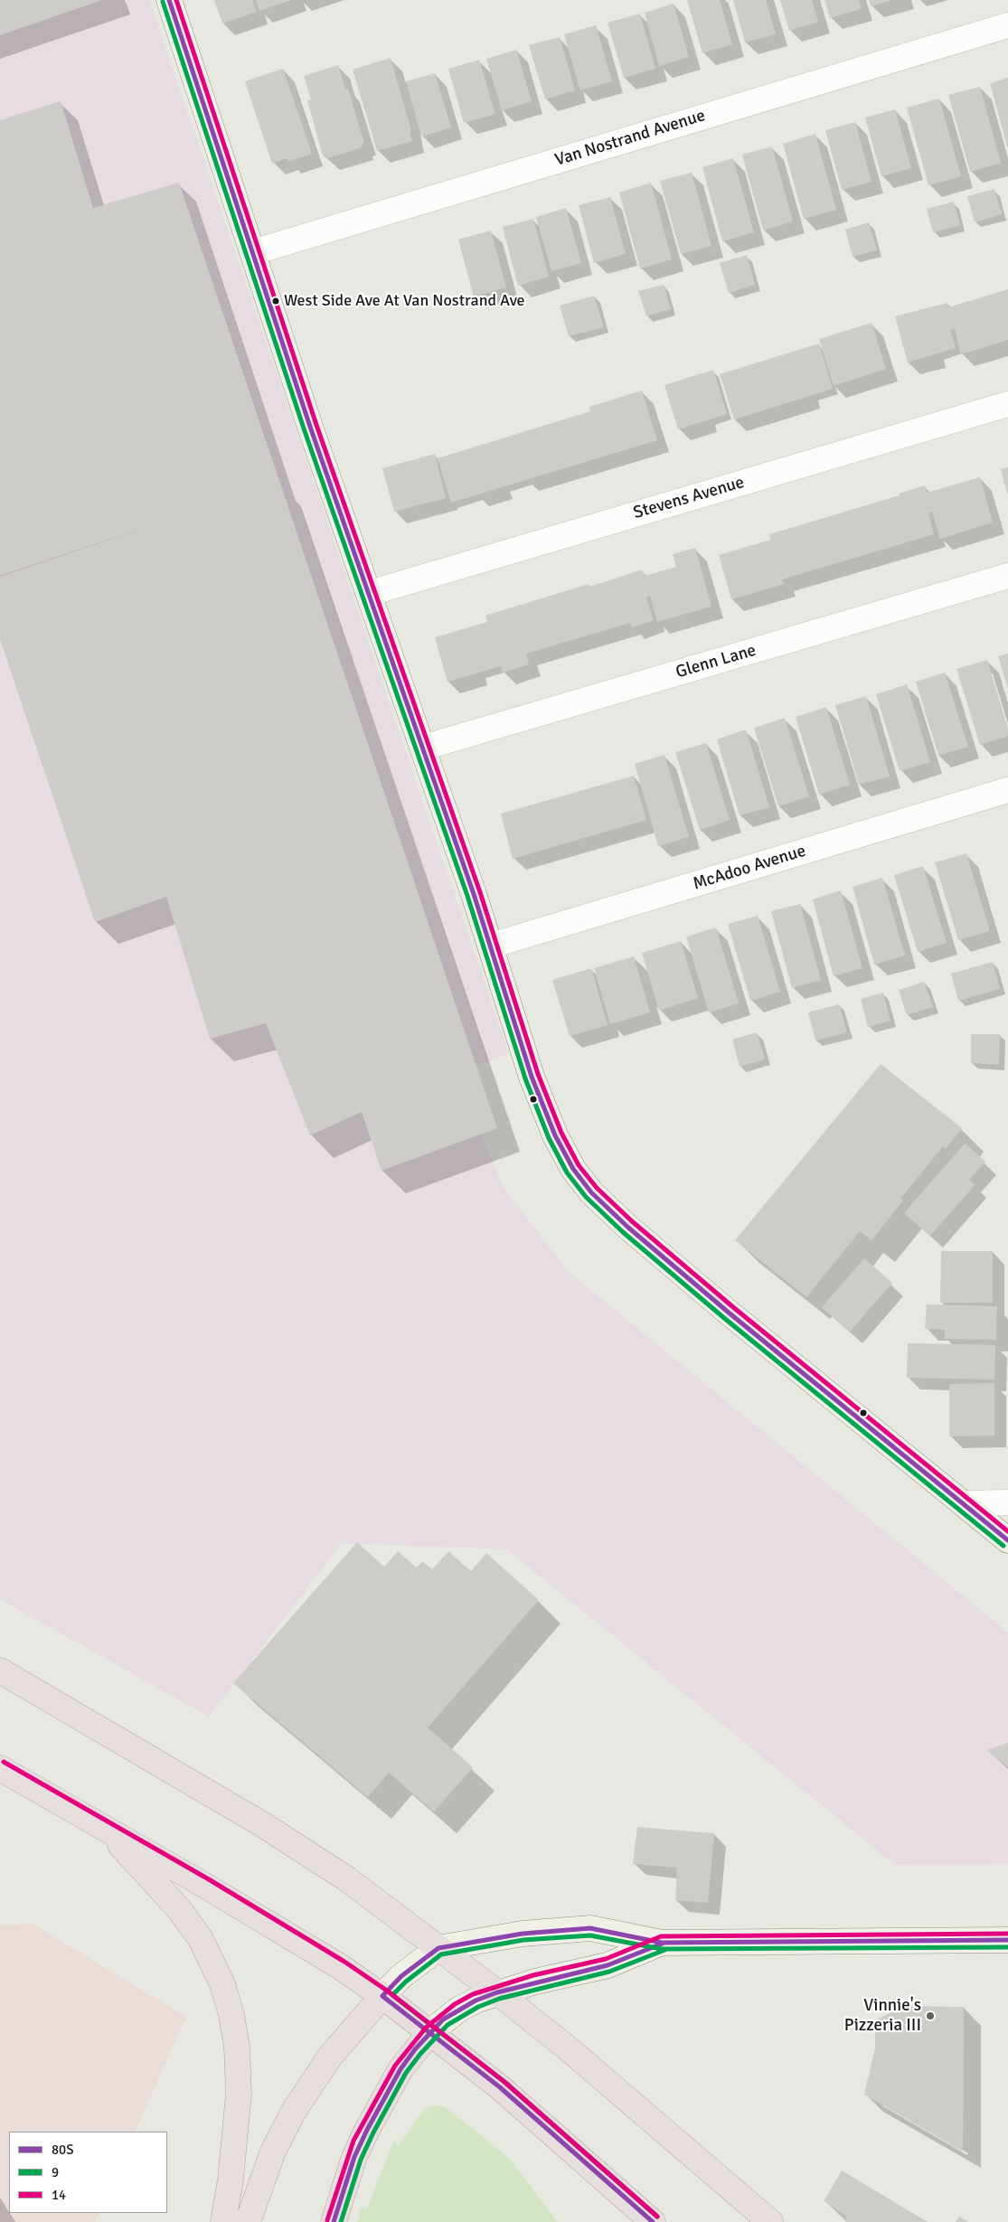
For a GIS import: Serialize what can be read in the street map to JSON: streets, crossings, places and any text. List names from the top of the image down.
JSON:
{
  "streets": {
    "street": [
      "Van Nostrand Avenue",
      "Stevens Avenue",
      "Glenn Lane",
      "McAdoo Avenue"
    ]
  },
  "places": ["West Side Ave At Van Nostrand Ave", "Vinnie's Pizzeria III"],
  "lines": ["transit line 80S", "transit line 14", "transit line 9"],
  "legend": ["80S", "9", "14"]
}
